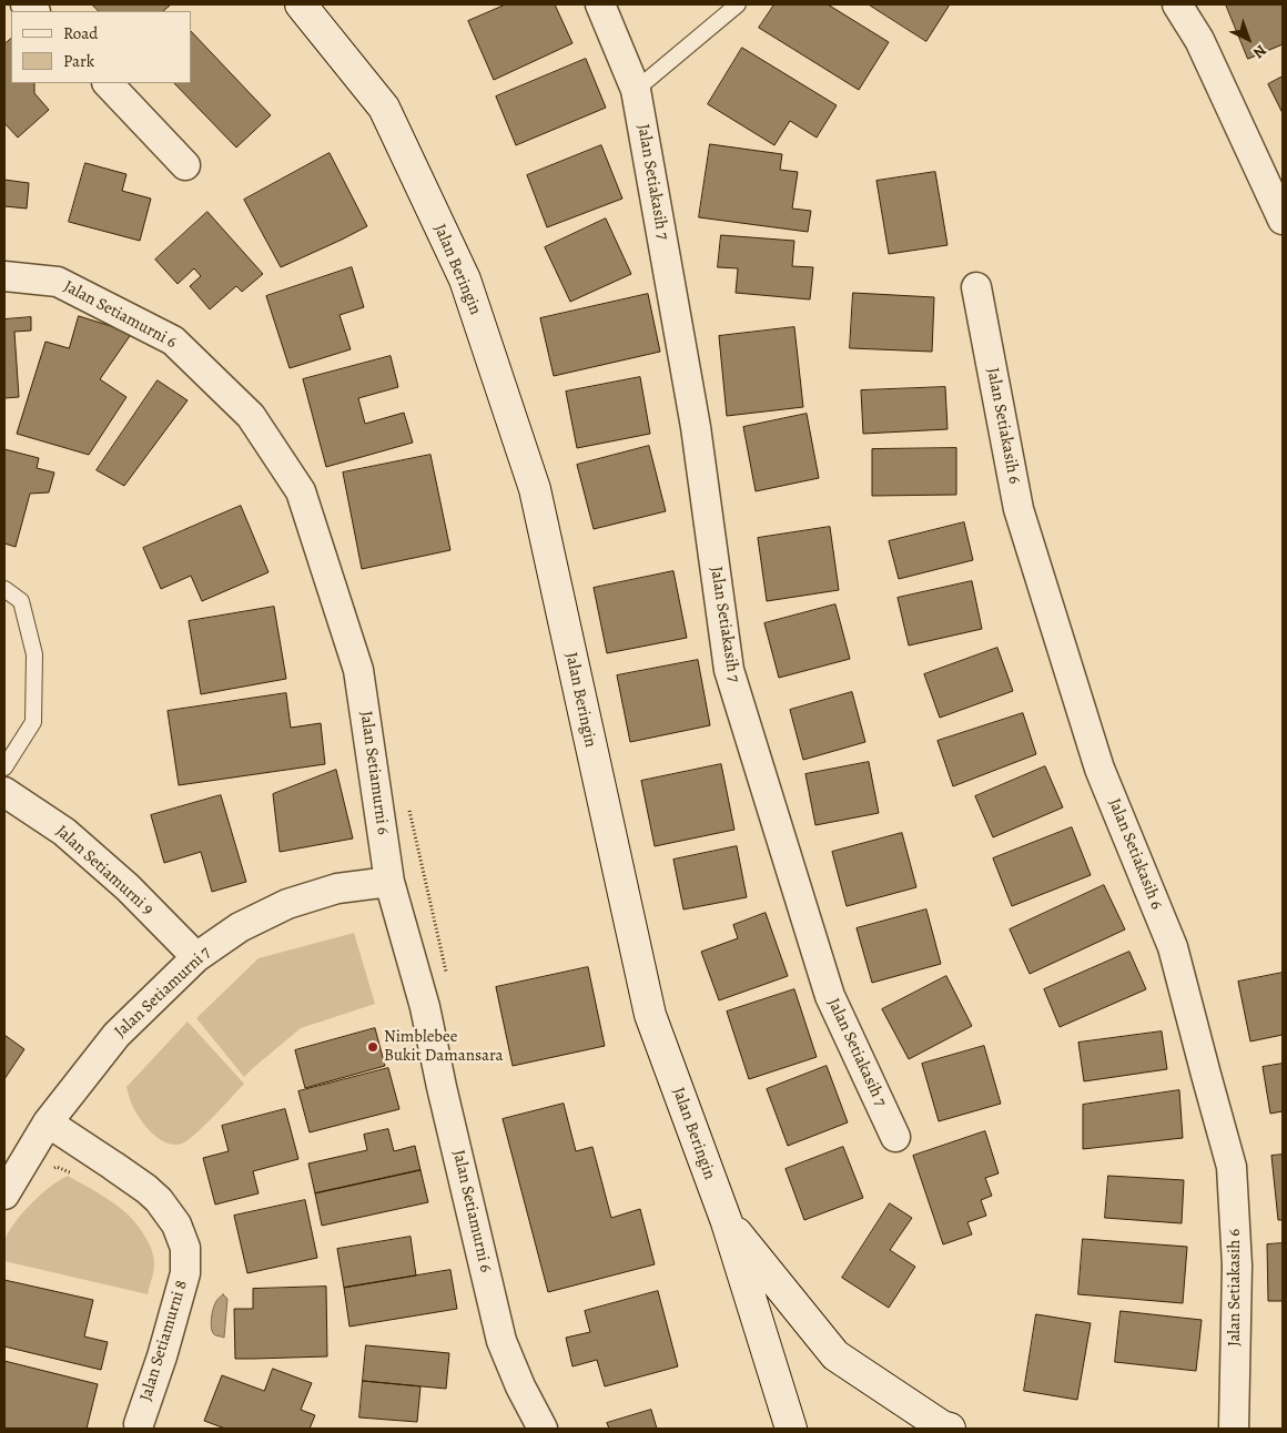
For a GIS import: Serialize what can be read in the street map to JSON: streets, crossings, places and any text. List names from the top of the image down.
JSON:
{
  "streets": {
    "street": [
      "Jalan Setiakasih 7",
      "Jalan Beringin",
      "Jalan Setiamurni 6",
      "Jalan Setiakasih 6",
      "Jalan Setiamurni 9",
      "Jalan Setiamurni 7",
      "Jalan Setiamurni 8"
    ]
  },
  "crossings": [
    ["Jalan Setiamurni 6", "Jalan Setiamurni 7"],
    ["Jalan Setiamurni 9", "Jalan Setiamurni 7"],
    ["Jalan Setiamurni 7", "Jalan Setiamurni 8"]
  ],
  "places": ["Nimblebee Bukit Damansara"],
  "legend": ["Road", "Park"],
  "north": "bottom right"
}
